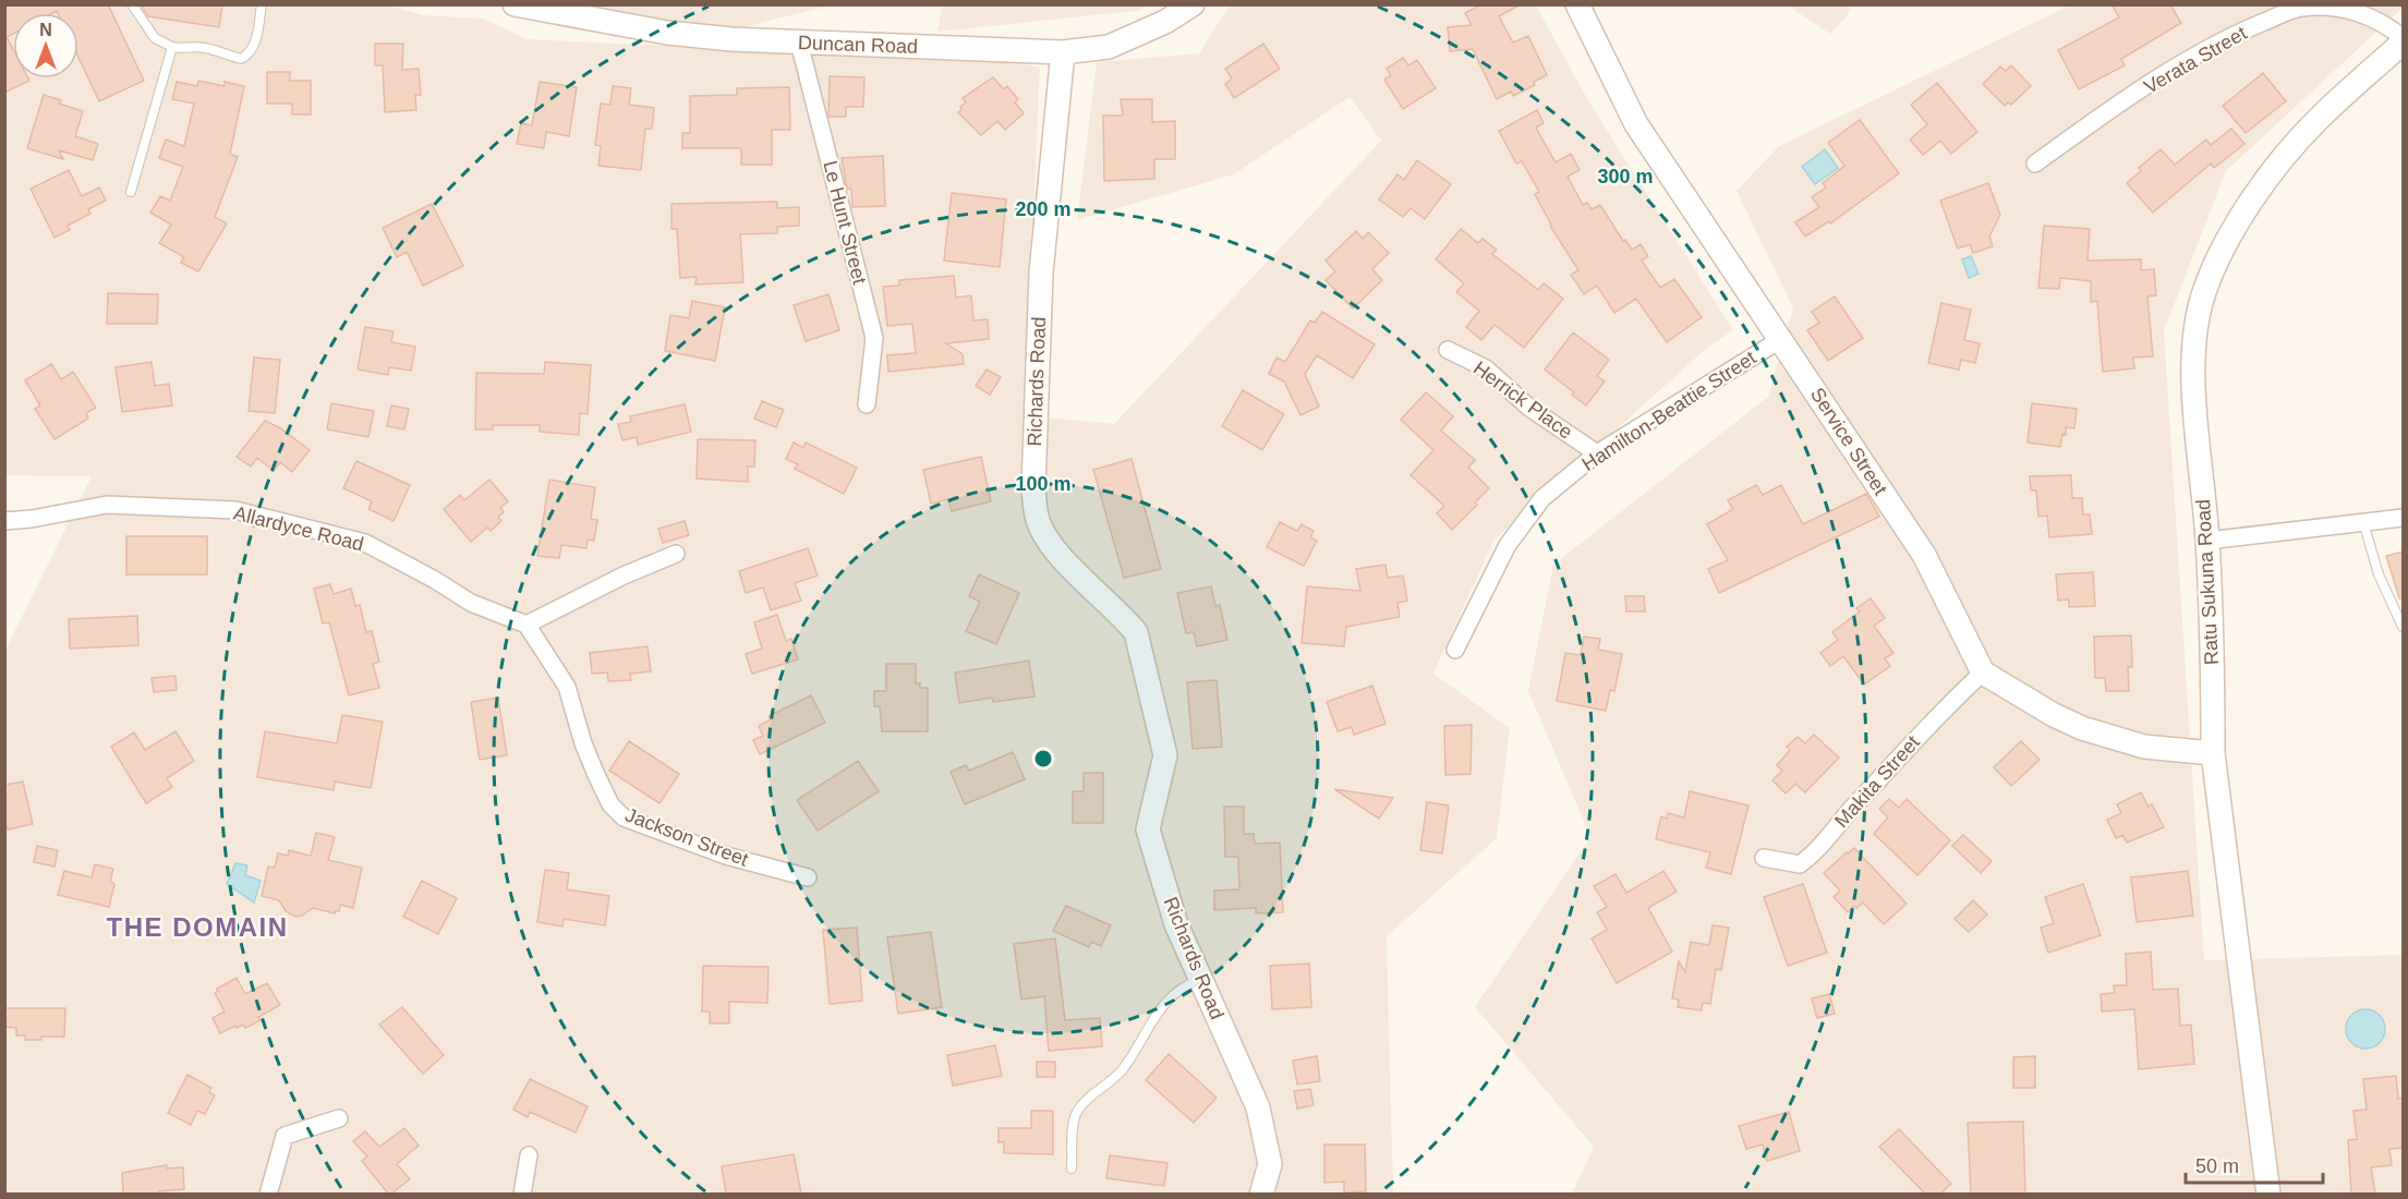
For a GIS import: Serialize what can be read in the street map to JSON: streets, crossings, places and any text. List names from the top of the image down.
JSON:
{
  "streets": {
    "main road": [
      "Duncan Road",
      "Richards Road",
      "Service Street",
      "Ratu Sukuna Road"
    ],
    "street": [
      "Verata Street",
      "Le Hunt Street",
      "Herrick Place",
      "Hamilton-Beattie Street",
      "Allardyce Road",
      "Makita Street",
      "Jackson Street"
    ]
  },
  "crossings": [
    ["Duncan Road", "Le Hunt Street"],
    ["Duncan Road", "Richards Road"],
    ["Verata Street", "Ratu Sukuna Road"],
    ["Herrick Place", "Hamilton-Beattie Street"],
    ["Hamilton-Beattie Street", "Service Street"],
    ["Service Street", "Makita Street"],
    ["Allardyce Road", "Jackson Street"]
  ],
  "districts": ["THE DOMAIN"],
  "scale_bar": "50 m",
  "north": "top",
  "rings": ["300 m", "200 m", "100 m"]
}
